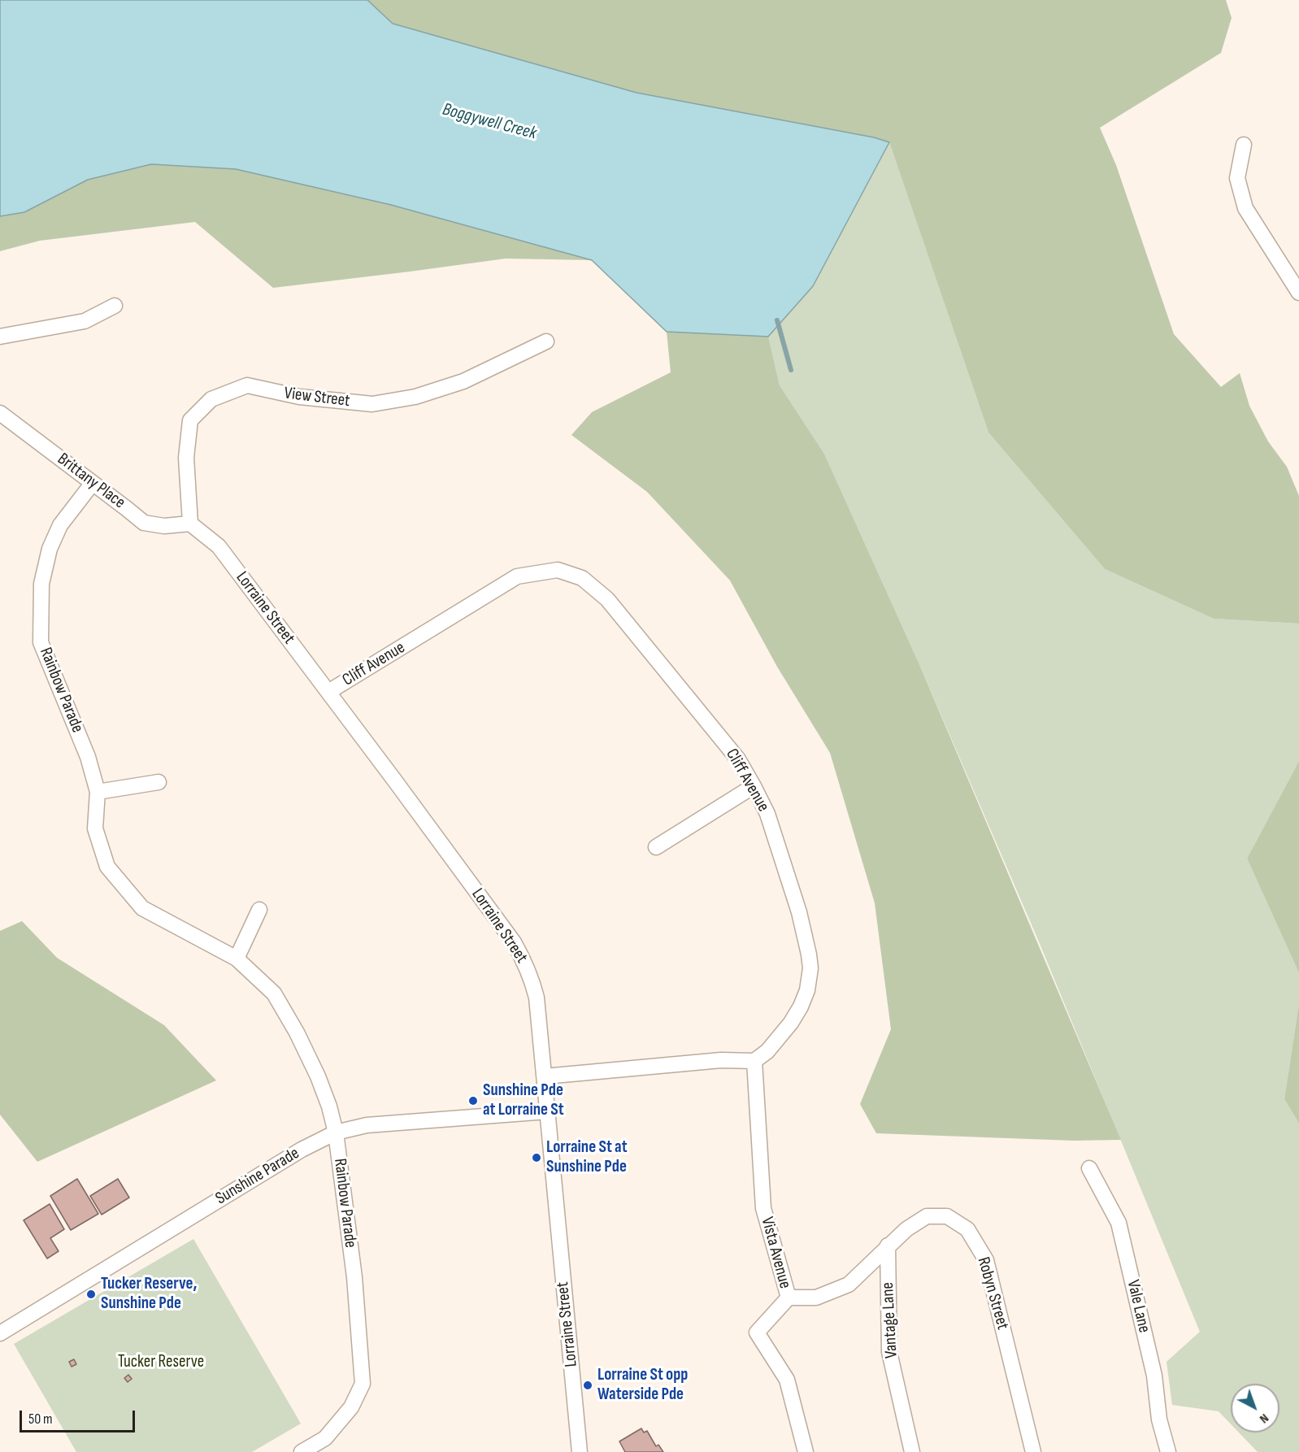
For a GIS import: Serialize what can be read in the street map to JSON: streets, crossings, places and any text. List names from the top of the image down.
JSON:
{
  "streets": {
    "street": [
      "View Street",
      "Brittany Place",
      "Lorraine Street",
      "Cliff Avenue",
      "Rainbow Parade",
      "Sunshine Parade",
      "Vista Avenue",
      "Robyn Street",
      "Vale Lane",
      "Vantage Lane"
    ]
  },
  "crossings": [
    ["View Street", "Brittany Place"],
    ["View Street", "Lorraine Street"],
    ["Brittany Place", "Lorraine Street"],
    ["Brittany Place", "Rainbow Parade"],
    ["Lorraine Street", "Cliff Avenue"],
    ["Lorraine Street", "Sunshine Parade"],
    ["Cliff Avenue", "Vista Avenue"],
    ["Rainbow Parade", "Sunshine Parade"],
    ["Vista Avenue", "Robyn Street"],
    ["Robyn Street", "Vantage Lane"]
  ],
  "water": ["Boggywell Creek"],
  "parks": ["Tucker Reserve"],
  "places": [
    "Sunshine Pde at Lorraine St",
    "Lorraine St at Sunshine Pde",
    "Tucker Reserve, Sunshine Pde",
    "Lorraine St opp Waterside Pde"
  ],
  "scale_bar": "50 m",
  "north": "bottom right"
}
